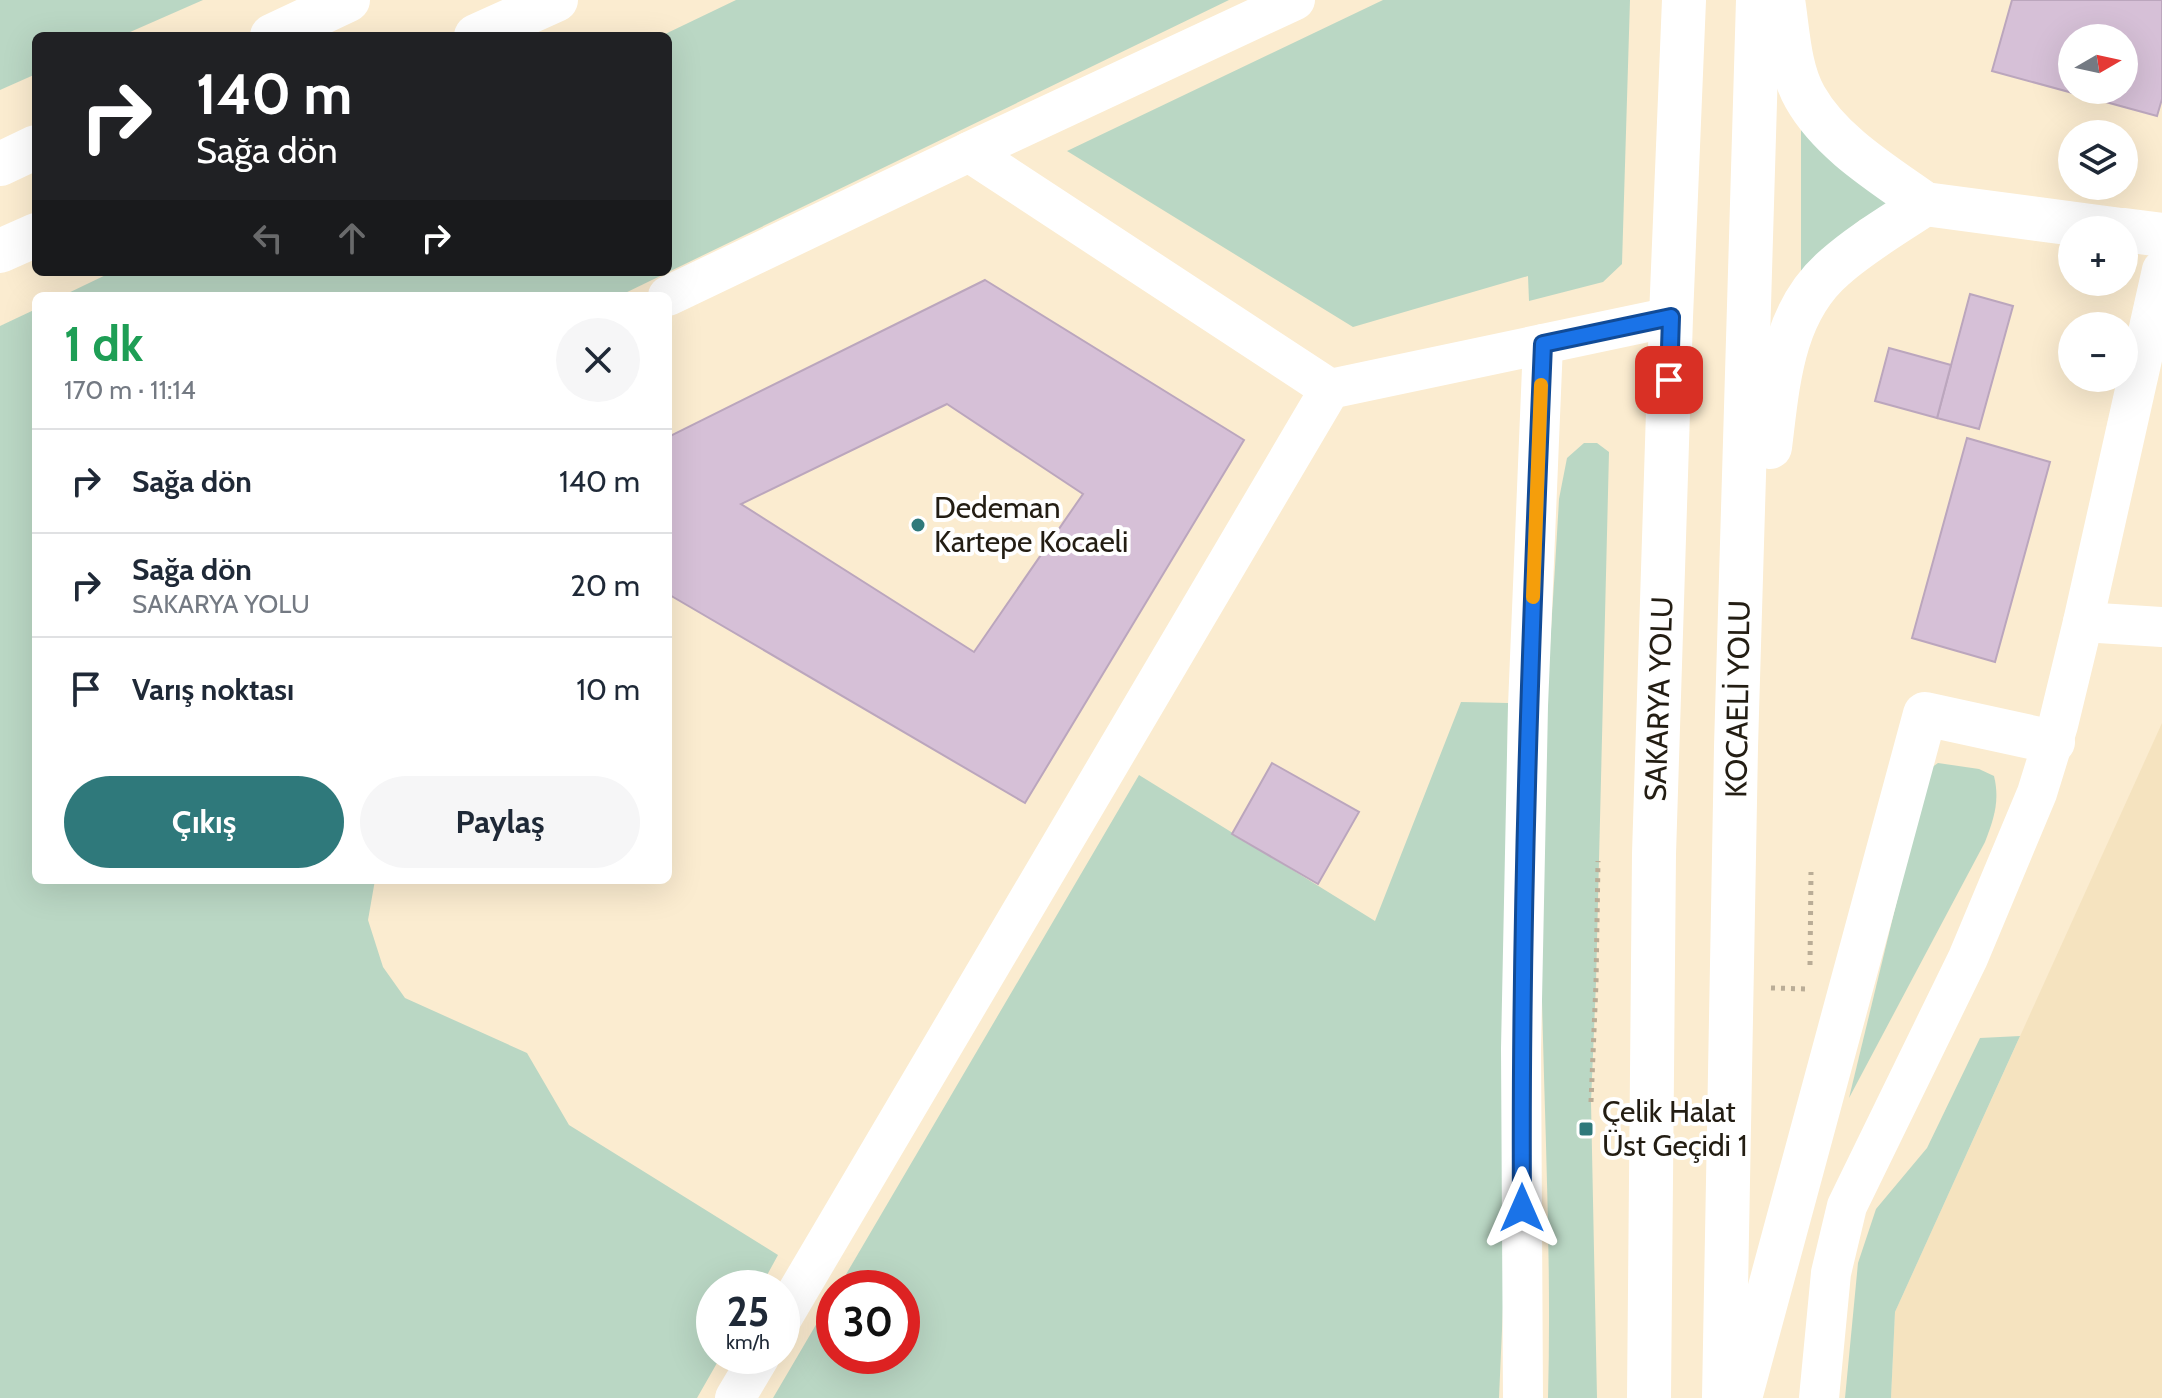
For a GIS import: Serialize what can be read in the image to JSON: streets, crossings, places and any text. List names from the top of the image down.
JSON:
{
  "streets": {
    "main road": ["SAKARYA YOLU", "KOCAELİ YOLU"]
  },
  "places": {
    "other": ["Dedeman Kartepe Kocaeli"],
    "transit": ["Çelik Halat Üst Geçidi 1"]
  },
  "north": "right",
  "page": {
    "map_buttons": ["+", "−"],
    "turn": ["140 m", "Sağa dön"],
    "heading": ["1 dk", "170 m · 11:14"],
    "list": [
      {
        "name": "Sağa dön",
        "value": "140 m"
      },
      {
        "name": "Sağa dön",
        "note": "SAKARYA YOLU",
        "value": "20 m"
      },
      {
        "name": "Varış noktası",
        "value": "10 m"
      }
    ],
    "buttons": ["Çıkış", "Paylaş"],
    "speed": "25 km/h",
    "limit": "30"
  }
}
